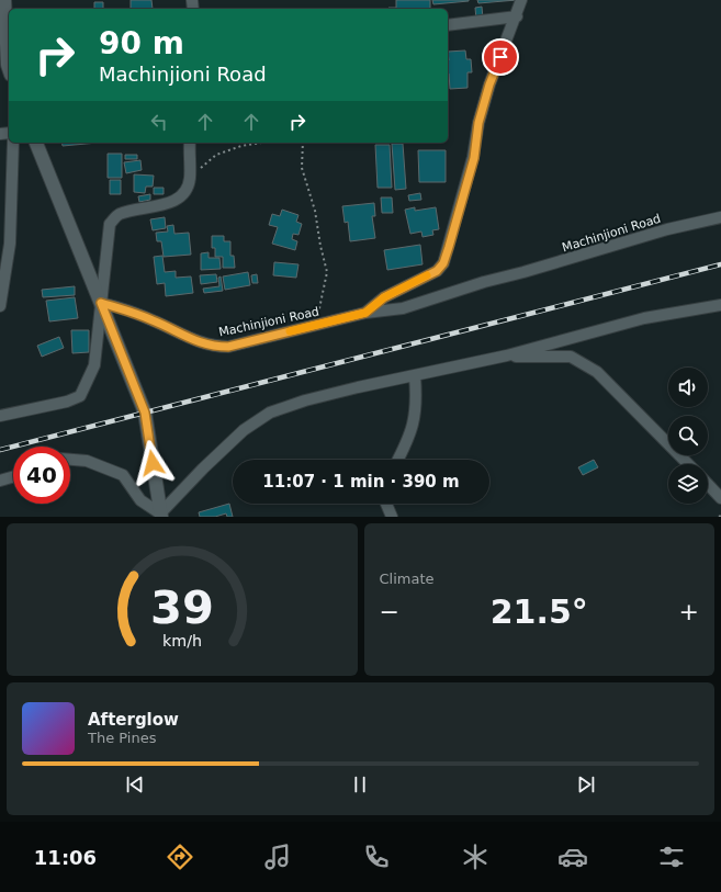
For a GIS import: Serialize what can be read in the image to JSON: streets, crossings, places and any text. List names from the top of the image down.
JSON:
{
  "streets": {
    "street": ["Machinjioni Road"]
  },
  "page": {
    "turn": ["90 m", "Machinjioni Road"],
    "limit": "40",
    "trip": "11:07 · 1 min · 390 m",
    "tile": "Climate",
    "heat": ["−", "21.5°", "+"],
    "song": ["Afterglow", "The Pines"],
    "tabs": "11:06",
    "gauge": ["39", "km/h"]
  }
}
